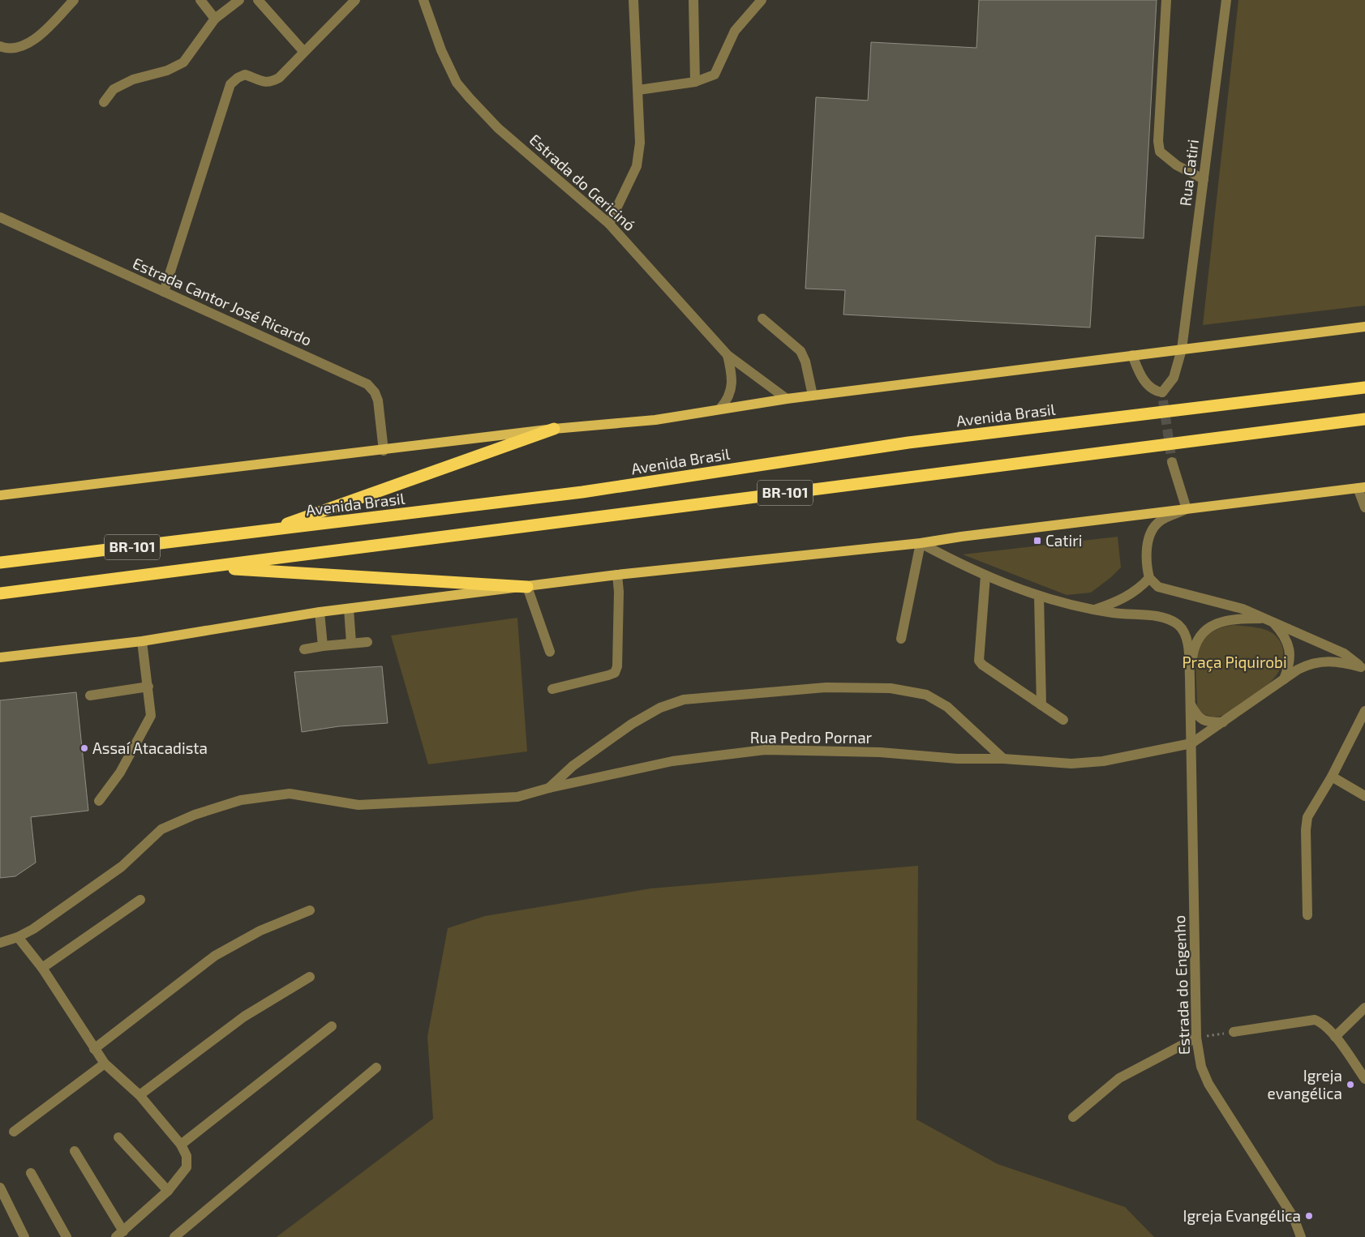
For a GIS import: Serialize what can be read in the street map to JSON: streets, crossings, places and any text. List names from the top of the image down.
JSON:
{
  "streets": {
    "highway": ["Avenida Brasil", "BR-101"],
    "street": [
      "Rua Catiri",
      "Estrada do Gericinó",
      "Estrada Cantor José Ricardo",
      "Rua Pedro Pornar",
      "Estrada do Engenho"
    ]
  },
  "crossings": [
    ["Rua Pedro Pornar", "Estrada do Engenho"]
  ],
  "parks": ["Praça Piquirobi"],
  "places": {
    "transit": ["Catiri"],
    "other": ["Assaí Atacadista", "Igreja evangélica", "Igreja Evangélica"]
  }
}
